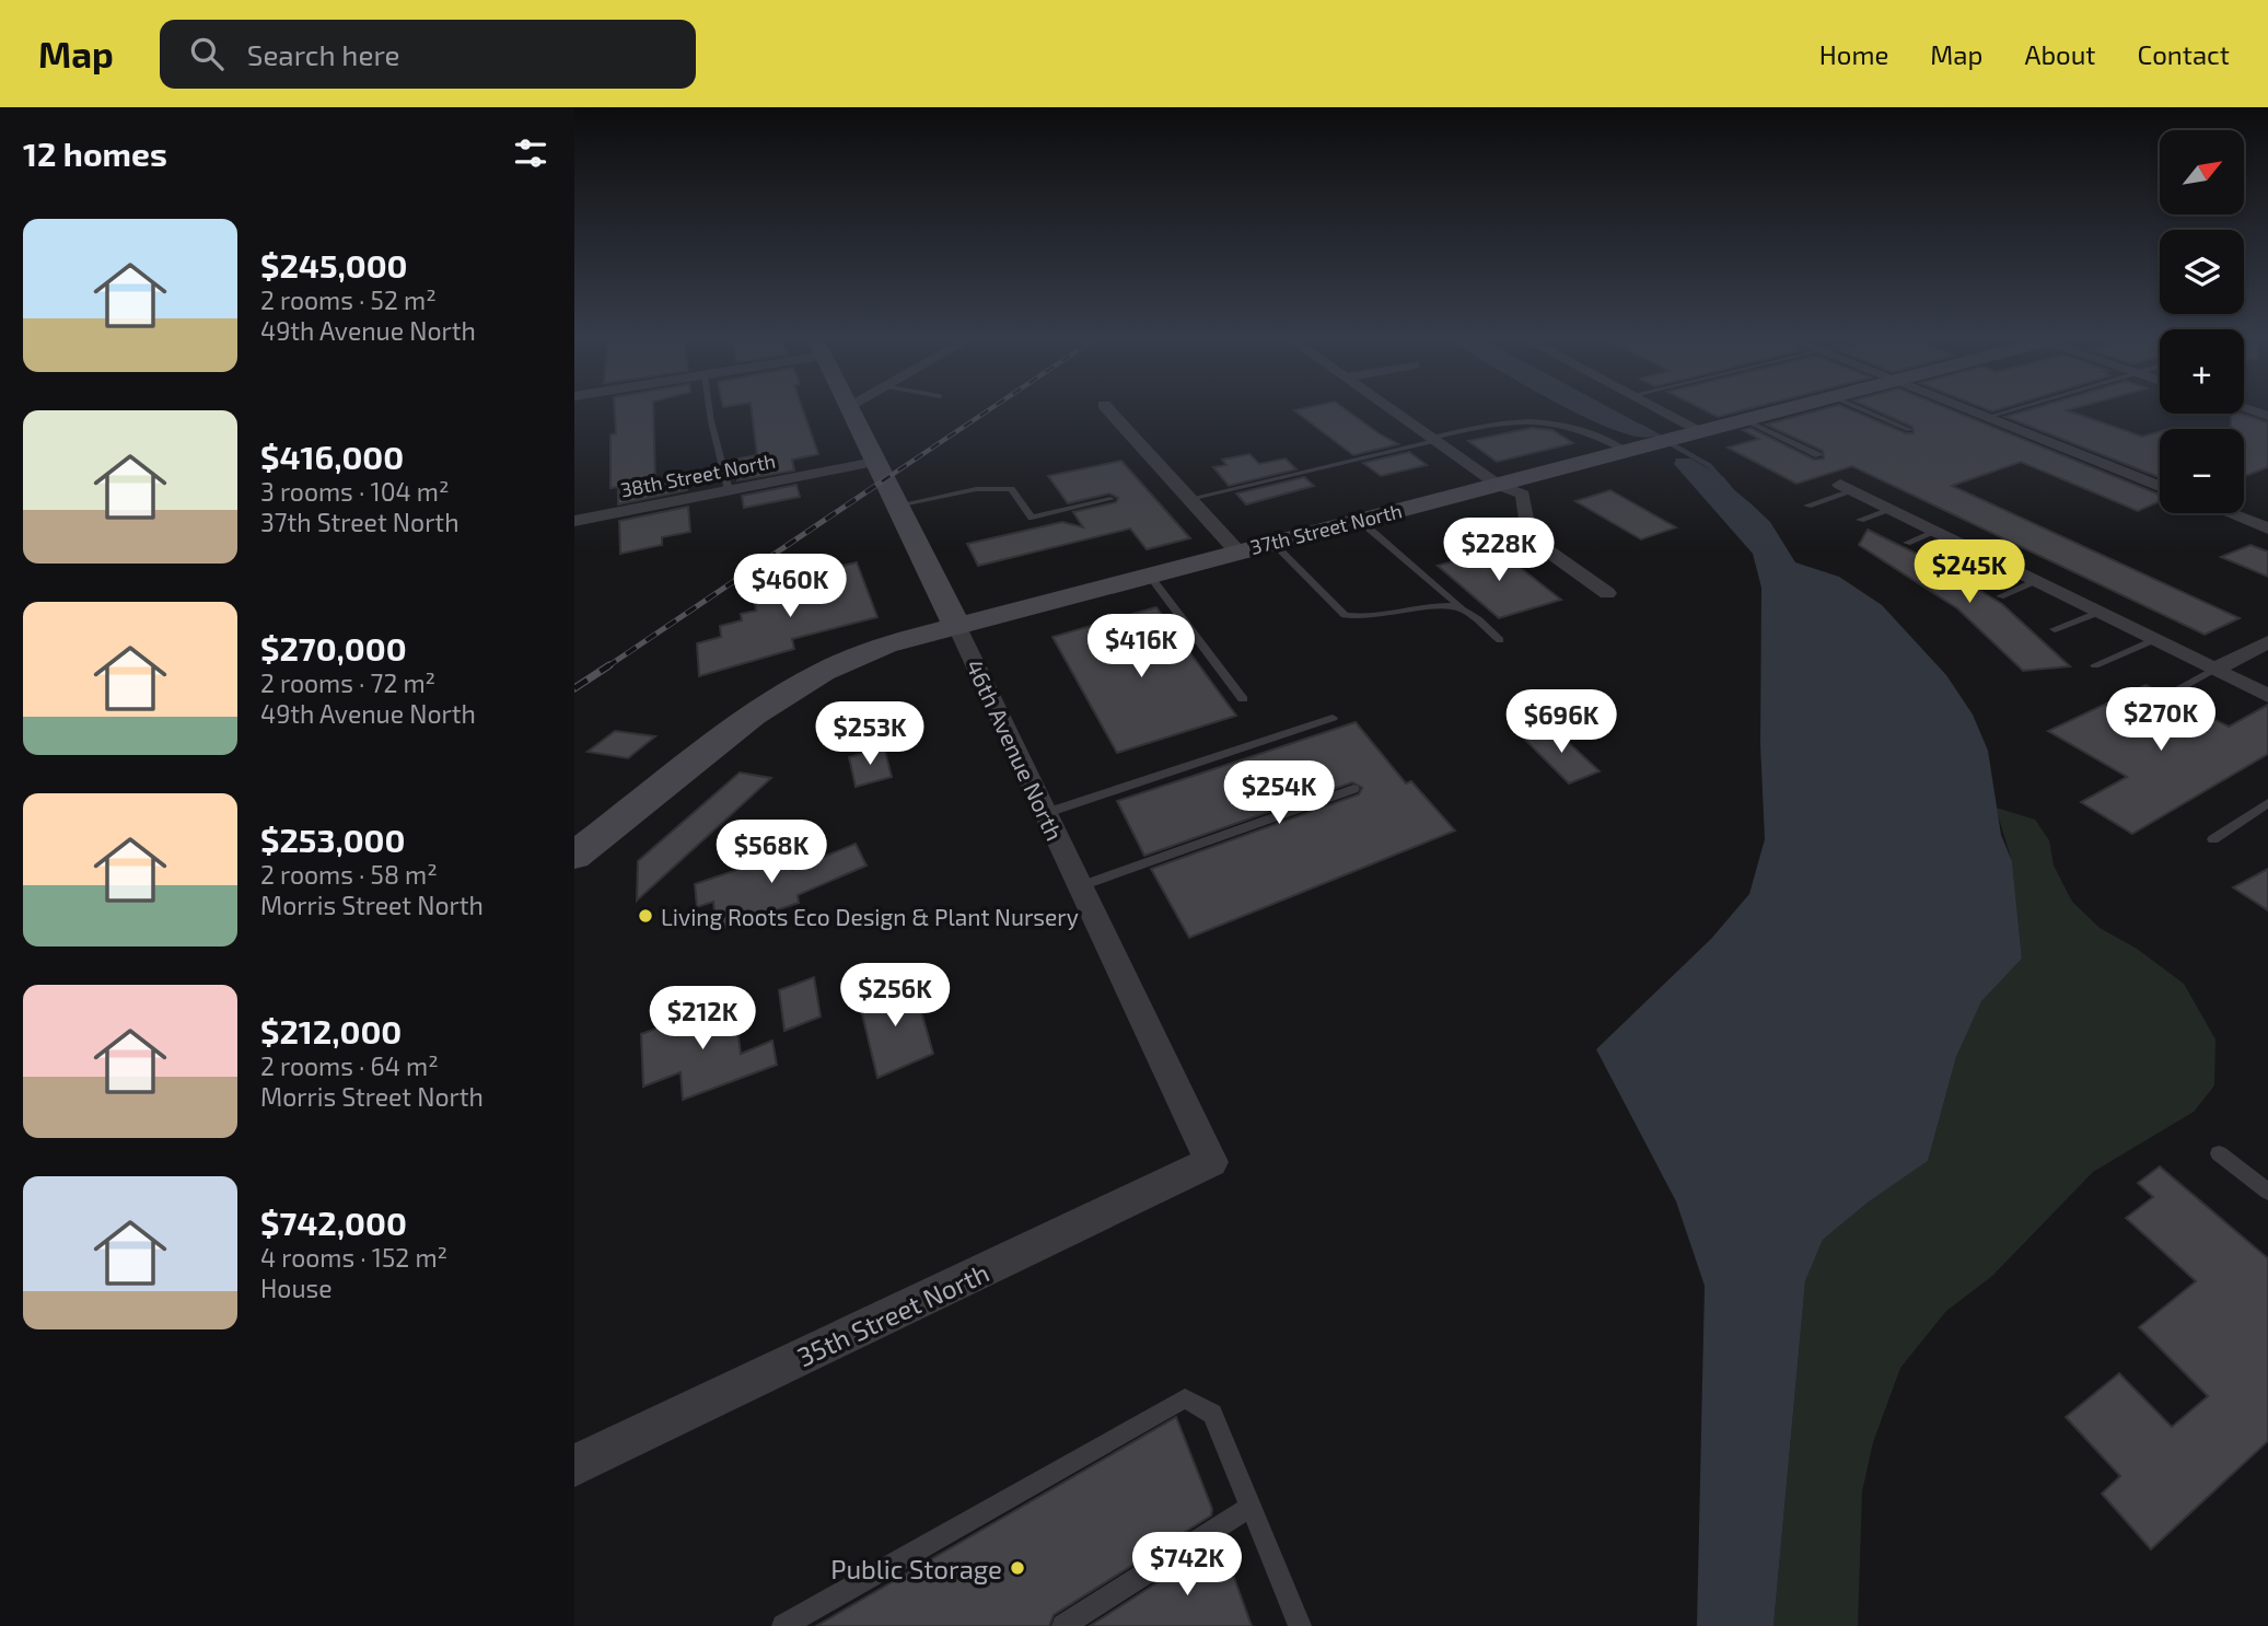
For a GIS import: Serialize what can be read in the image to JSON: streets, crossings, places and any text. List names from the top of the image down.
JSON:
{
  "streets": {
    "street": [
      "38th Street North",
      "37th Street North",
      "46th Avenue North",
      "35th Street North"
    ]
  },
  "crossings": [
    ["38th Street North", "46th Avenue North"],
    ["37th Street North", "46th Avenue North"],
    ["46th Avenue North", "35th Street North"]
  ],
  "places": ["Living Roots Eco Design & Plant Nursery", "Public Storage"],
  "north": "top right",
  "page": {
    "header": "Map",
    "search": "Search here",
    "nav": [
      "Home",
      "Map",
      "About",
      "Contact"
    ],
    "heading": "12 homes",
    "map_buttons": ["+", "−"],
    "list": [
      {
        "name": "$245,000",
        "note": "2 rooms · 52 m² · 49th Avenue North"
      },
      {
        "name": "$416,000",
        "note": "3 rooms · 104 m² · 37th Street North"
      },
      {
        "name": "$270,000",
        "note": "2 rooms · 72 m² · 49th Avenue North"
      },
      {
        "name": "$253,000",
        "note": "2 rooms · 58 m² · Morris Street North"
      },
      {
        "name": "$212,000",
        "note": "2 rooms · 64 m² · Morris Street North"
      },
      {
        "name": "$742,000",
        "note": "4 rooms · 152 m² · House"
      }
    ],
    "price": [
      "$228K",
      "$245K",
      "$460K",
      "$416K",
      "$270K",
      "$696K",
      "$253K",
      "$254K",
      "$568K",
      "$256K",
      "$212K",
      "$742K"
    ]
  }
}
